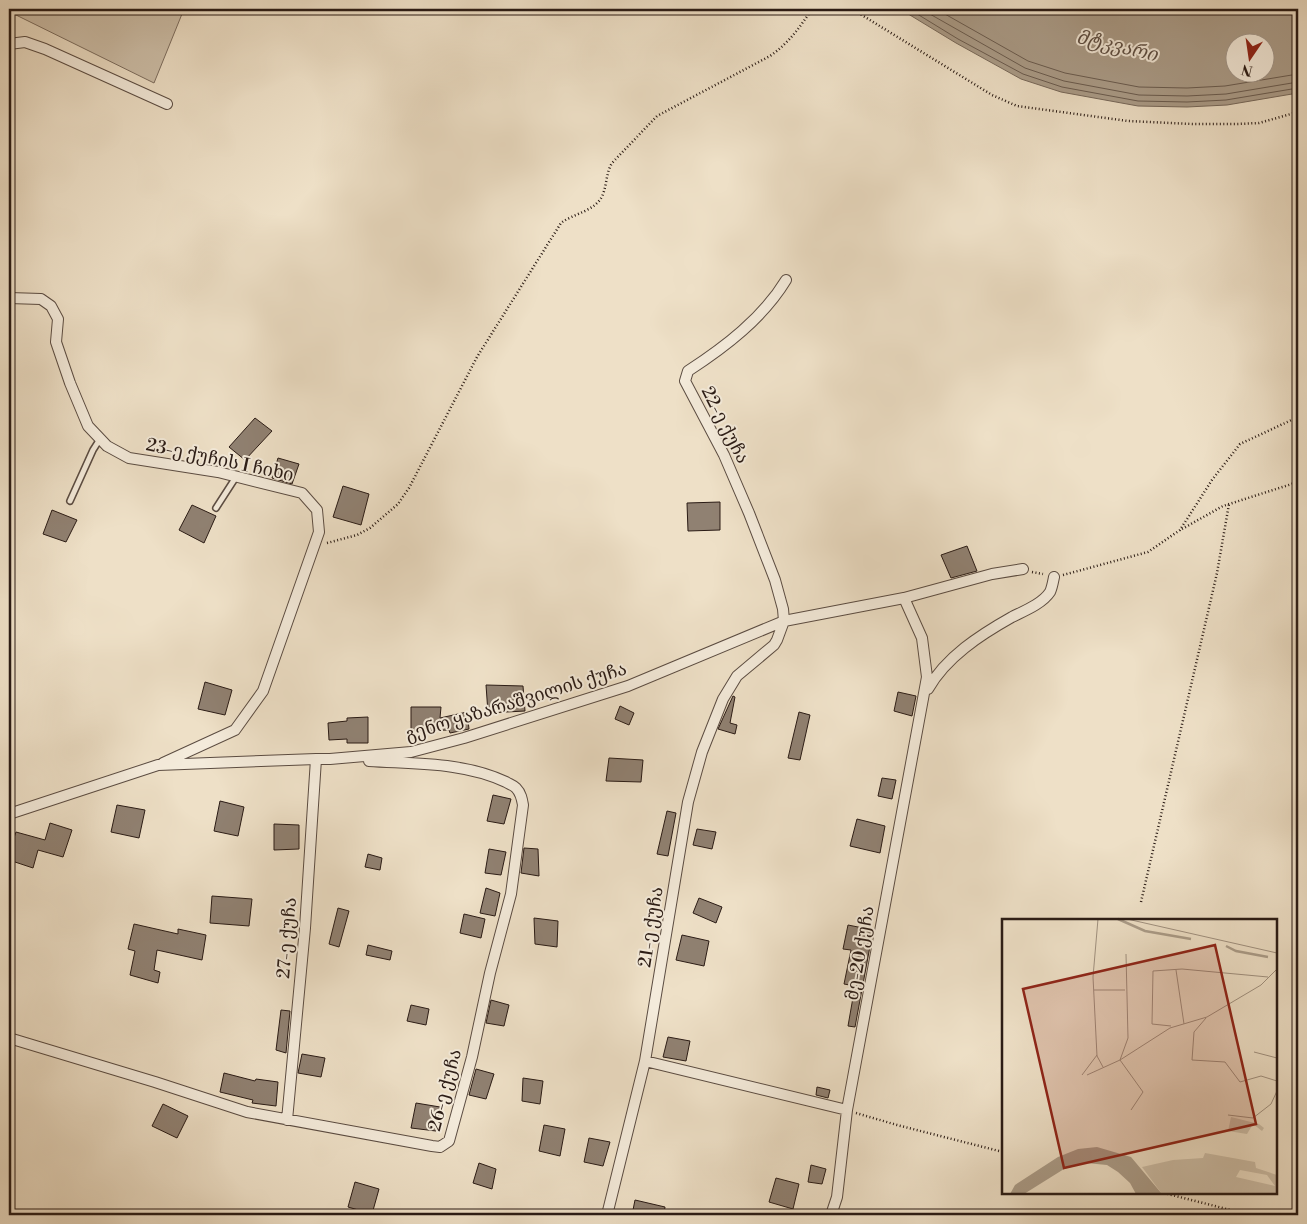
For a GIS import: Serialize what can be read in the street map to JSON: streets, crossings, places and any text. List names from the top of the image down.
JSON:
{
  "streets": {
    "street": [
      "22-ე ქუჩა",
      "23-ე ქუჩის I ჩიხი",
      "გენო ყაზარაშვილის ქუჩა",
      "21-ე ქუჩა",
      "27-ე ქუჩა",
      "მე-20 ქუჩა",
      "26-ე ქუჩა"
    ]
  },
  "crossings": [
    ["22-ე ქუჩა", "გენო ყაზარაშვილის ქუჩა"],
    ["22-ე ქუჩა", "21-ე ქუჩა"],
    ["23-ე ქუჩის I ჩიხი", "გენო ყაზარაშვილის ქუჩა"],
    ["გენო ყაზარაშვილის ქუჩა", "21-ე ქუჩა"],
    ["გენო ყაზარაშვილის ქუჩა", "27-ე ქუჩა"],
    ["გენო ყაზარაშვილის ქუჩა", "მე-20 ქუჩა"],
    ["გენო ყაზარაშვილის ქუჩა", "26-ე ქუჩა"],
    ["27-ე ქუჩა", "26-ე ქუჩა"]
  ],
  "water": ["მტკვარი"],
  "north": "bottom"
}
